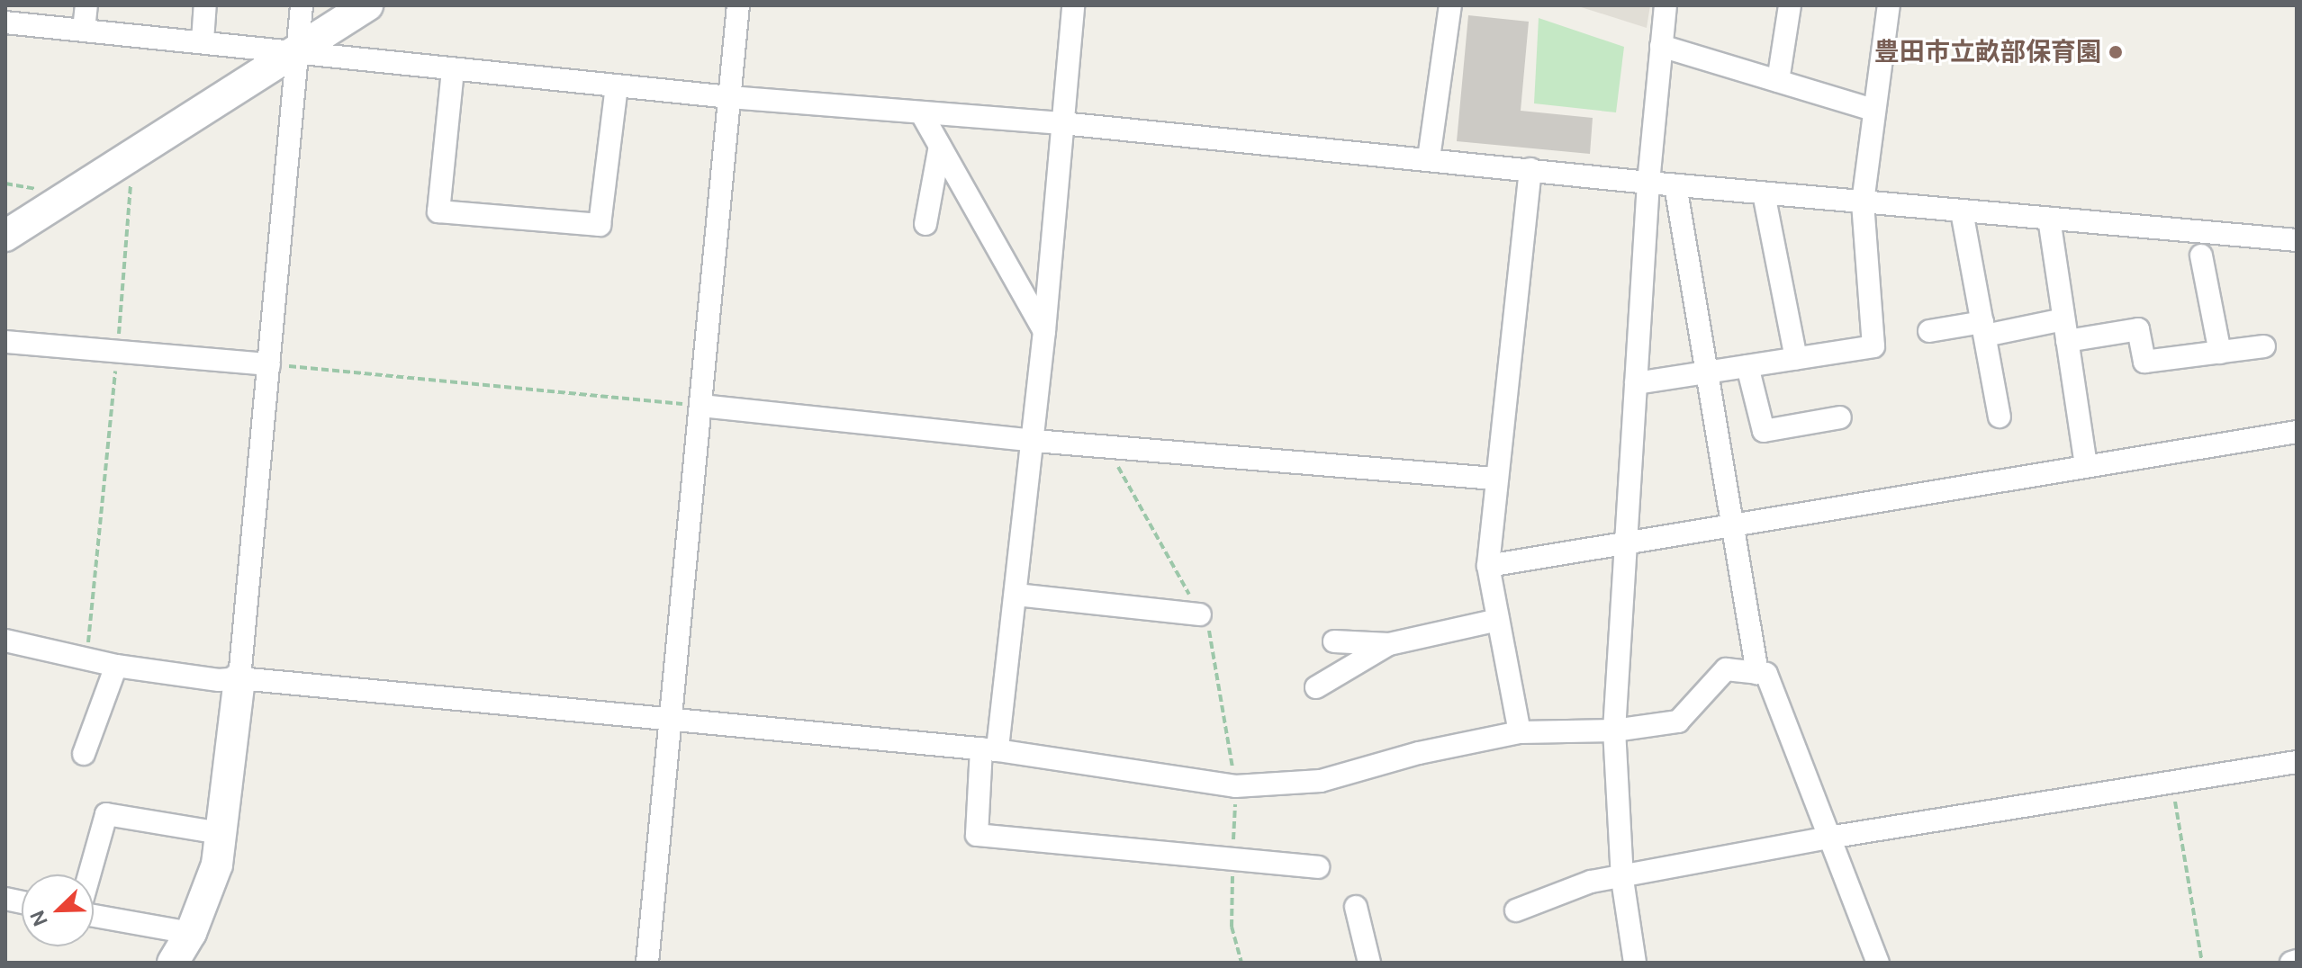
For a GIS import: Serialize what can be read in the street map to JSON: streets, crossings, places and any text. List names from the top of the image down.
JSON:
{
  "places": ["豊田市立畝部保育園"],
  "north": "bottom left"
}
